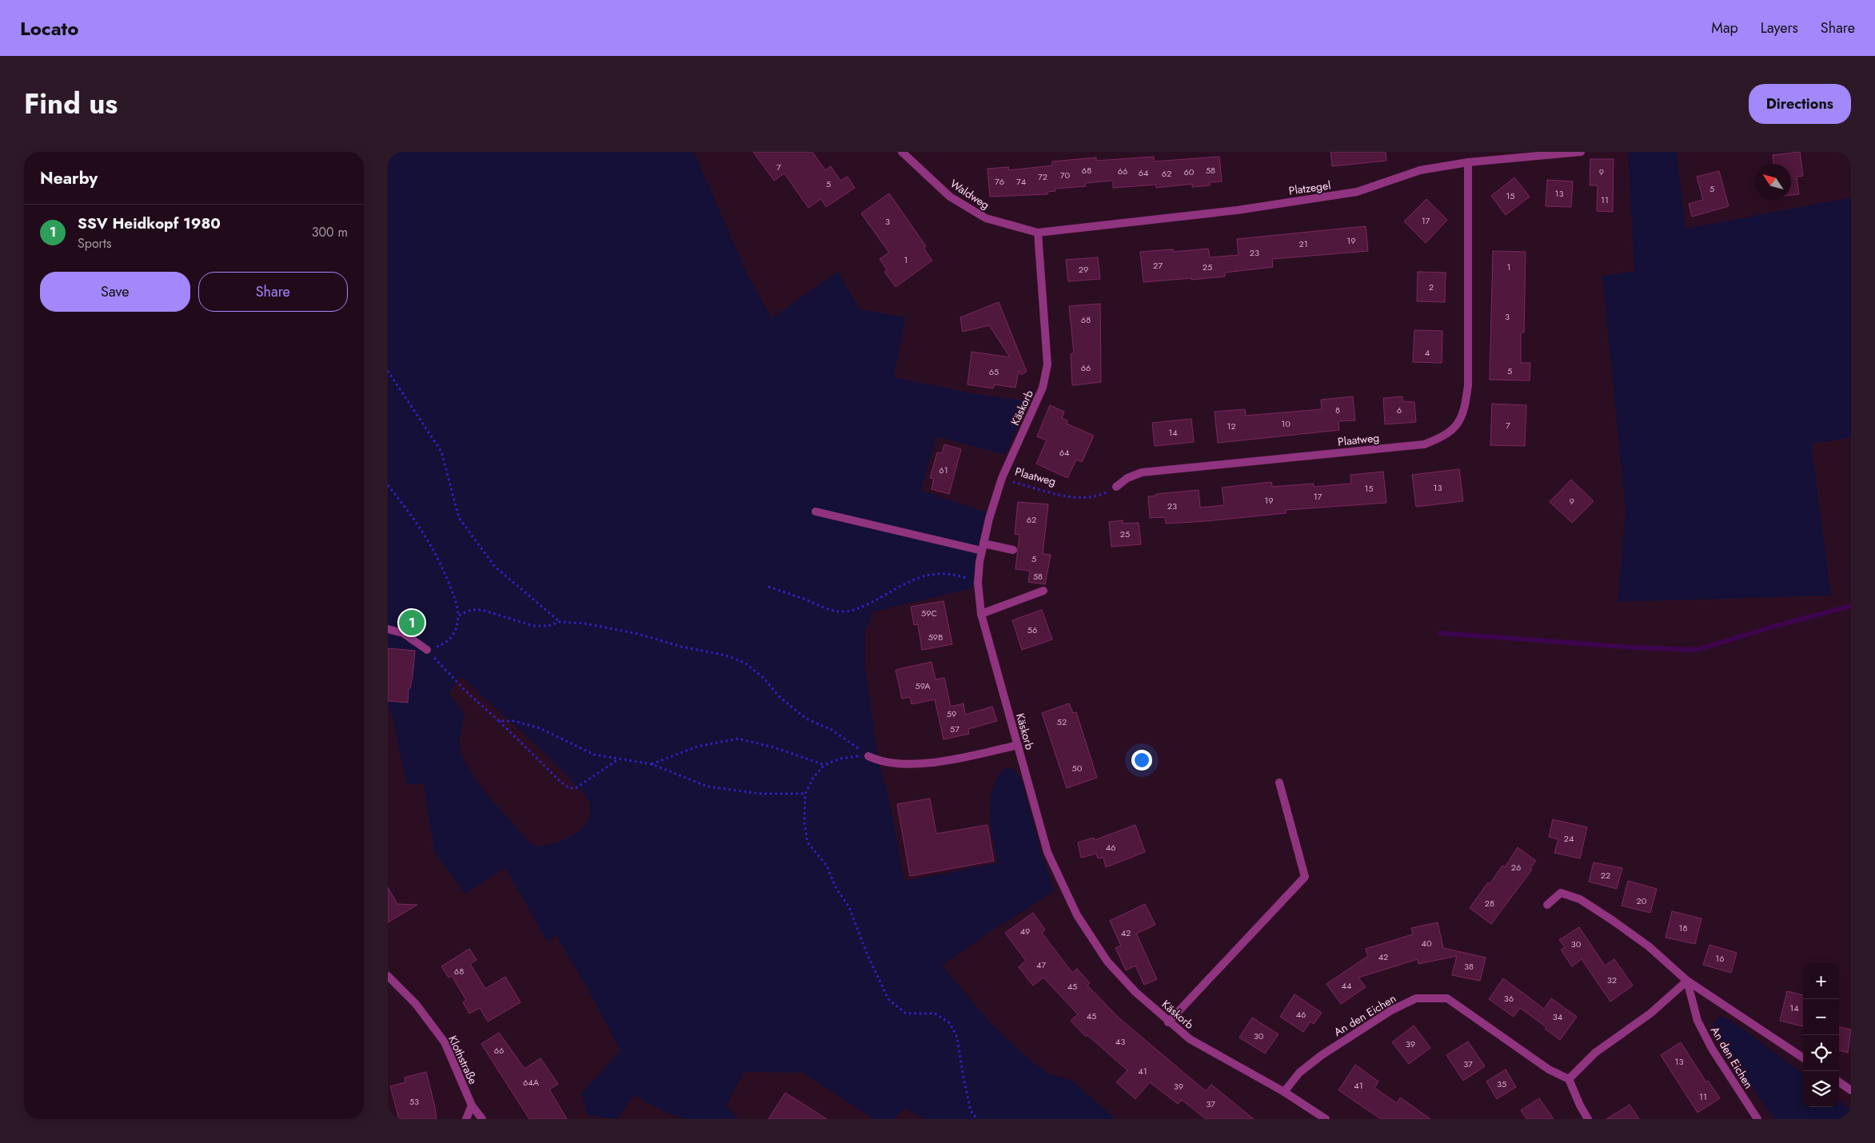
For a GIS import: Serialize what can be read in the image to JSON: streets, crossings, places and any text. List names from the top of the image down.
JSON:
{
  "streets": {
    "street": [
      "Platzegel",
      "Waldweg",
      "Käskorb",
      "Plaatweg",
      "An den Eichen",
      "Klothstraße"
    ]
  },
  "crossings": [
    ["Platzegel", "Waldweg"],
    ["Platzegel", "Käskorb"],
    ["Platzegel", "Plaatweg"],
    ["Waldweg", "Käskorb"],
    ["Käskorb", "Plaatweg"],
    ["Käskorb", "An den Eichen"]
  ],
  "house_numbers": [
    "7",
    "68",
    "58",
    "66",
    "60",
    "9",
    "64",
    "62",
    "70",
    "72",
    "76",
    "74",
    "5",
    "5",
    "13",
    "15",
    "11",
    "17",
    "3",
    "19",
    "21",
    "23",
    "1",
    "27",
    "25",
    "1",
    "29",
    "2",
    "3",
    "68",
    "4",
    "66",
    "5",
    "65",
    "8",
    "6",
    "10",
    "7",
    "12",
    "14",
    "64",
    "61",
    "13",
    "15",
    "17",
    "19",
    "9",
    "23",
    "62",
    "25",
    "5",
    "58",
    "59C",
    "56",
    "59B",
    "59A",
    "59",
    "52",
    "57",
    "50",
    "24",
    "46",
    "26",
    "22",
    "20",
    "28",
    "18",
    "49",
    "42",
    "40",
    "30",
    "42",
    "16",
    "47",
    "38",
    "68",
    "32",
    "44",
    "45",
    "36",
    "14",
    "46",
    "45",
    "34",
    "30",
    "43",
    "39",
    "66",
    "13",
    "37",
    "41",
    "64A",
    "35",
    "41",
    "39",
    "11",
    "53",
    "37"
  ],
  "north": "top left",
  "page": {
    "header": "Locato",
    "nav": ["Map", "Layers", "Share"],
    "title": "Find us",
    "buttons": [
      "Directions",
      ["Save", "Share"]
    ],
    "heading": "Nearby",
    "list": [
      {
        "mark": "1",
        "name": "SSV Heidkopf 1980",
        "note": "Sports",
        "value": "300 m"
      }
    ],
    "pins": "1",
    "map_buttons": ["+", "−"]
  }
}
